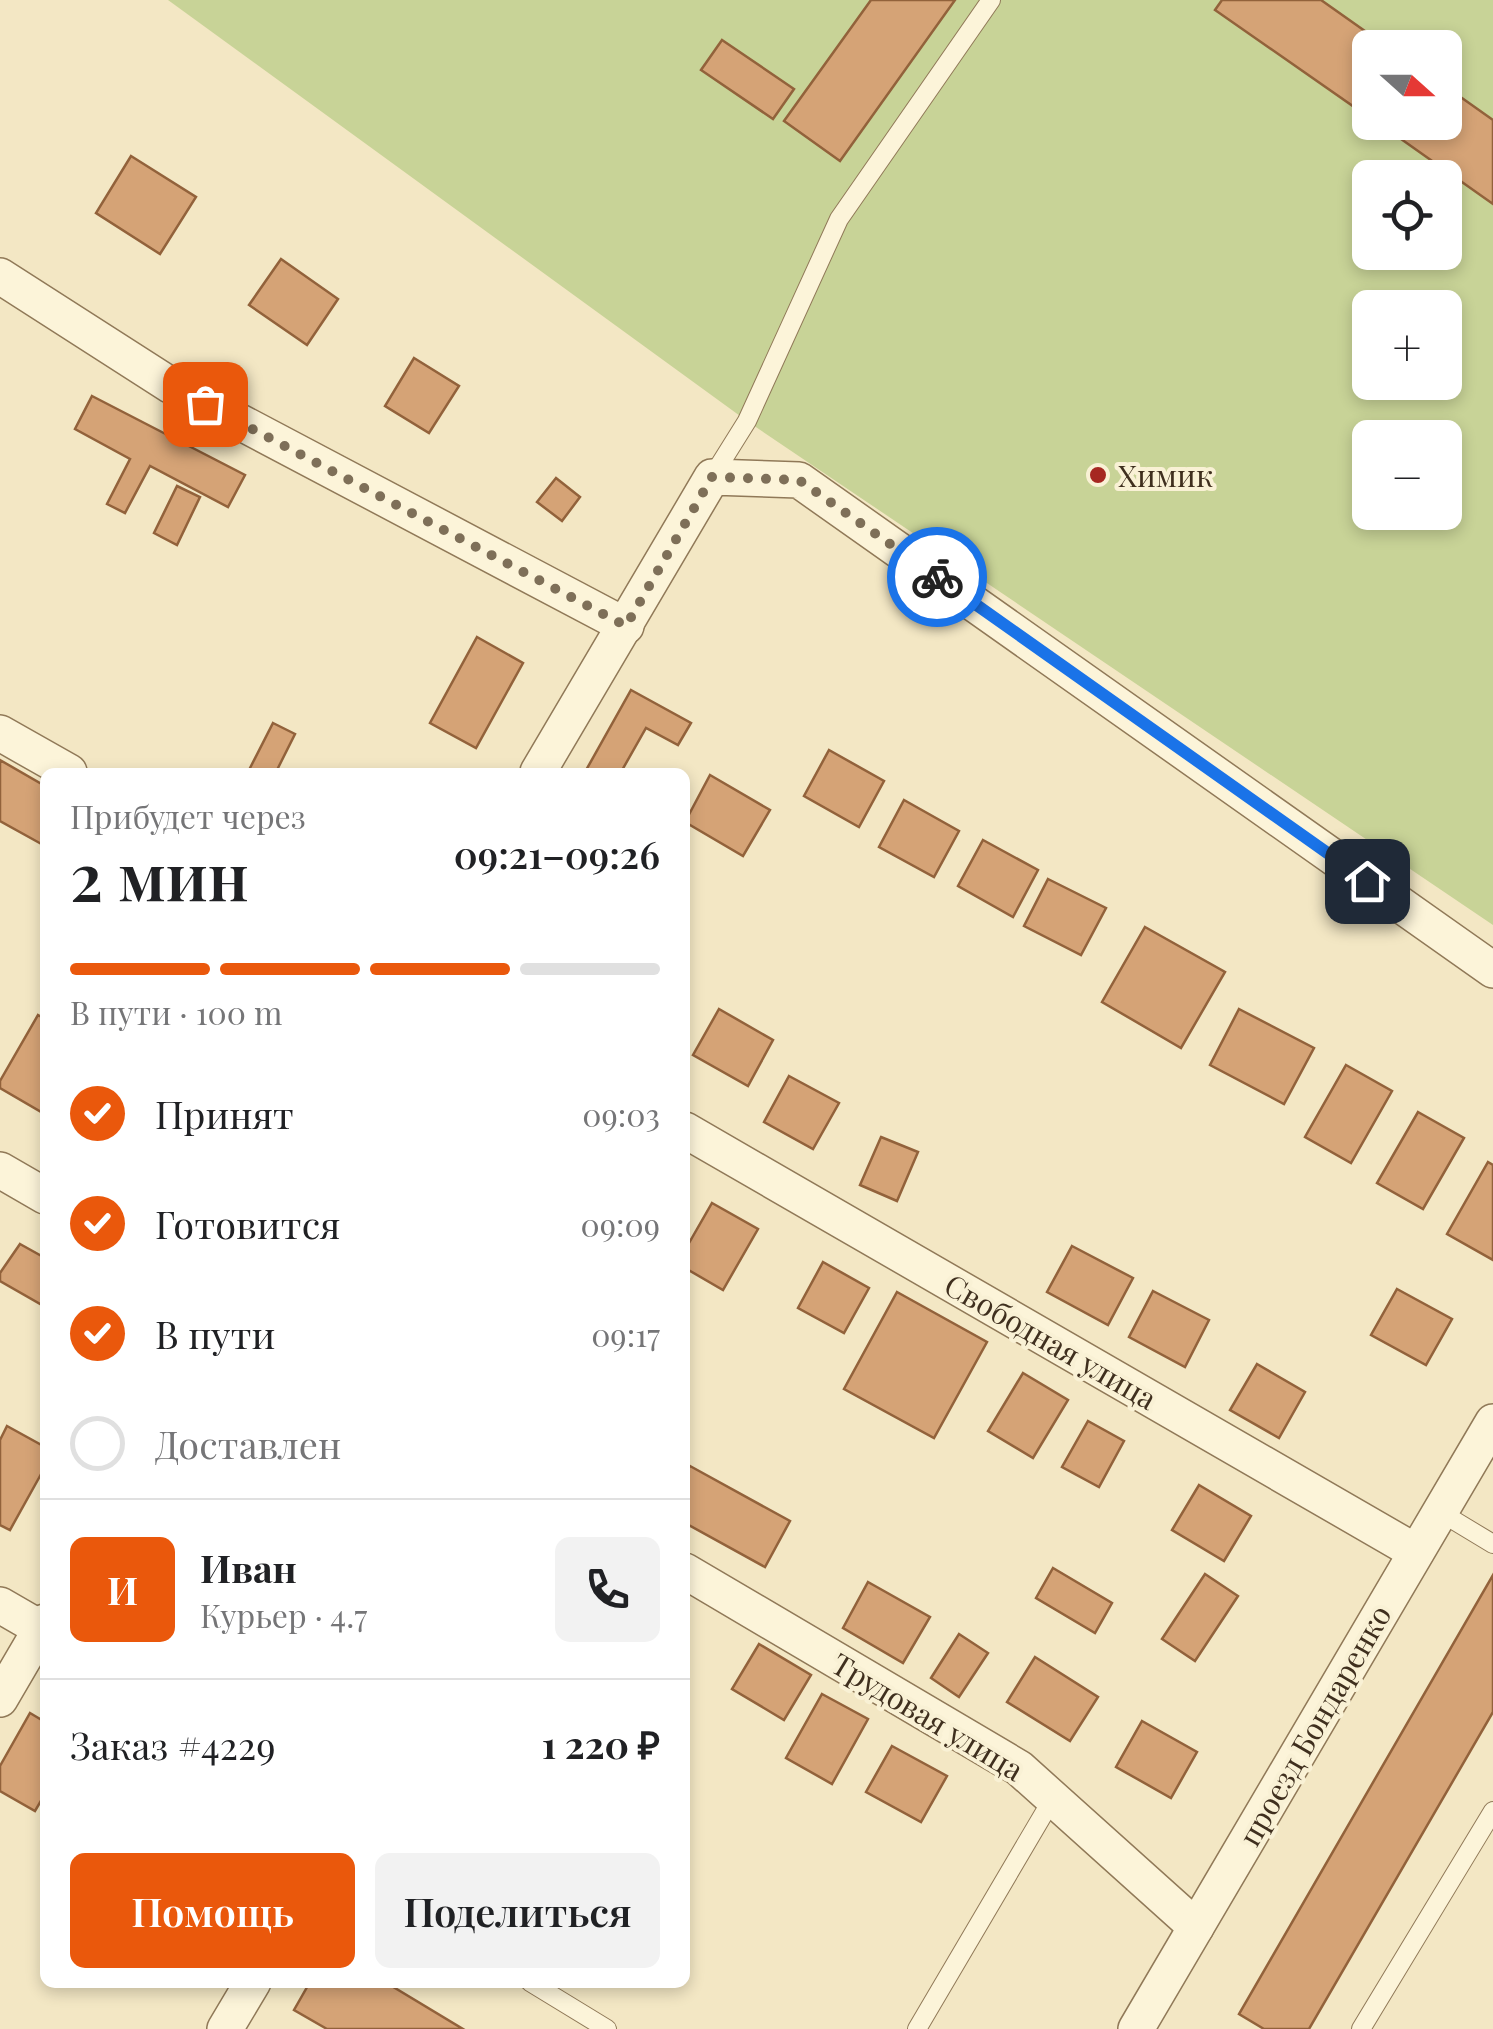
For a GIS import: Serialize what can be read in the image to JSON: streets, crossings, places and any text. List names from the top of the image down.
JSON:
{
  "streets": {
    "street": ["Свободная улица", "Трудовая улица", "проезд Бондаренко"]
  },
  "crossings": [
    ["Свободная улица", "проезд Бондаренко"],
    ["Трудовая улица", "проезд Бондаренко"]
  ],
  "places": ["Химик"],
  "north": "right",
  "page": {
    "map_buttons": ["+", "−"],
    "heading": ["2 мин", "Прибудет через", "09:21–09:26"],
    "panel": [
      "Иван",
      "Курьер · 4.7",
      "Заказ #4229",
      "1 220 ₽"
    ],
    "bar": "В пути · 100 m",
    "list": [
      ["Принят", "09:03"],
      ["Готовится", "09:09"],
      ["В пути", "09:17"],
      "Доставлен"
    ],
    "round": "И",
    "buttons": ["Помощь", "Поделиться"]
  }
}
